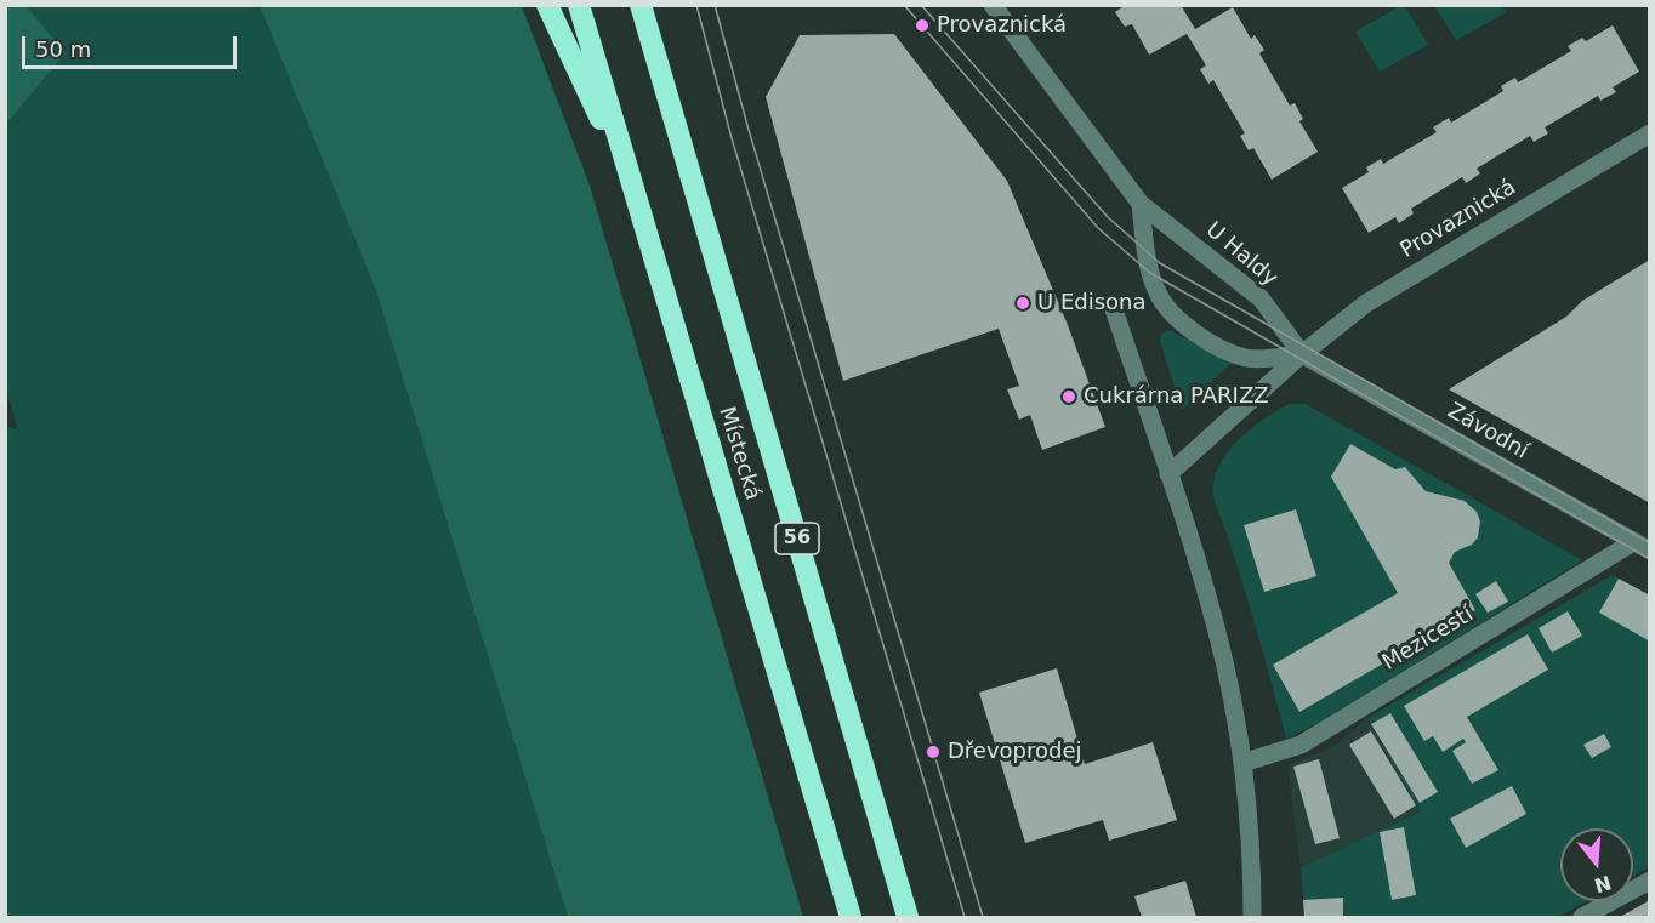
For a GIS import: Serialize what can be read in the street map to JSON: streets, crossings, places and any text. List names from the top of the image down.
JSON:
{
  "streets": {
    "highway": ["Místecká", "56"],
    "street": [
      "Provaznická",
      "U Haldy",
      "Závodní",
      "Mezicestí"
    ]
  },
  "crossings": [
    ["Provaznická", "U Haldy"],
    ["Provaznická", "Závodní"],
    ["U Haldy", "Závodní"],
    ["Závodní", "Mezicestí"],
    ["Místecká", "56"]
  ],
  "places": [
    "Provaznická",
    "U Edisona",
    "Cukrárna PARIZZ",
    "Dřevoprodej"
  ],
  "scale_bar": "50 m",
  "north": "bottom"
}
